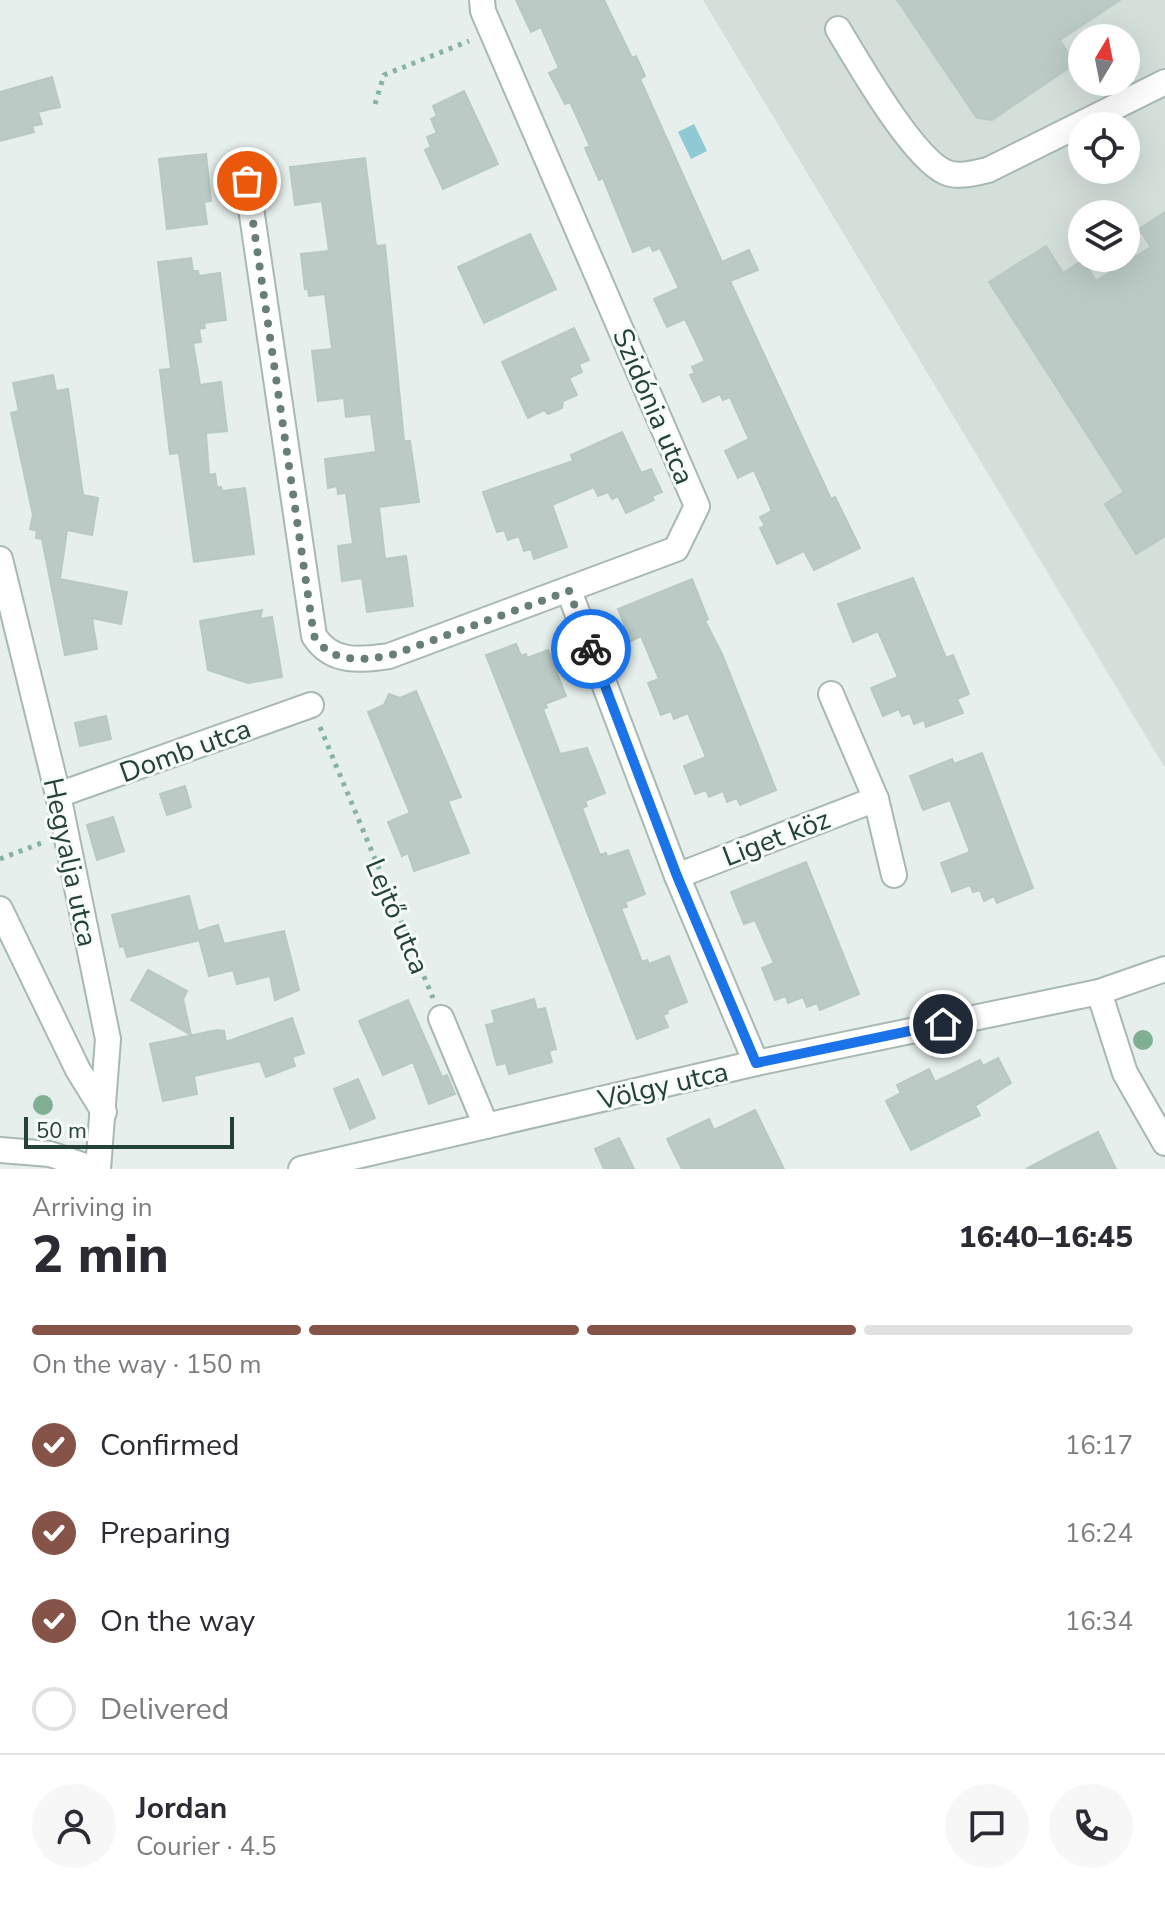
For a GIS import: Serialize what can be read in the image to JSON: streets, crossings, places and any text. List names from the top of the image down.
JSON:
{
  "streets": {
    "street": [
      "Szidónia utca",
      "Domb utca",
      "Liget köz",
      "Hegyalja utca",
      "Völgy utca"
    ],
    "path": ["Lejtő utca"]
  },
  "crossings": [
    ["Domb utca", "Hegyalja utca"],
    ["Domb utca", "Lejtő utca"]
  ],
  "scale_bar": "50 m",
  "north": "top",
  "page": {
    "scale": "50 m",
    "heading": ["2 min", "Arriving in", "16:40–16:45"],
    "panel": ["Jordan", "Courier · 4.5"],
    "bar": "On the way · 150 m",
    "list": [
      ["Confirmed", "16:17"],
      ["Preparing", "16:24"],
      ["On the way", "16:34"],
      "Delivered"
    ]
  }
}
